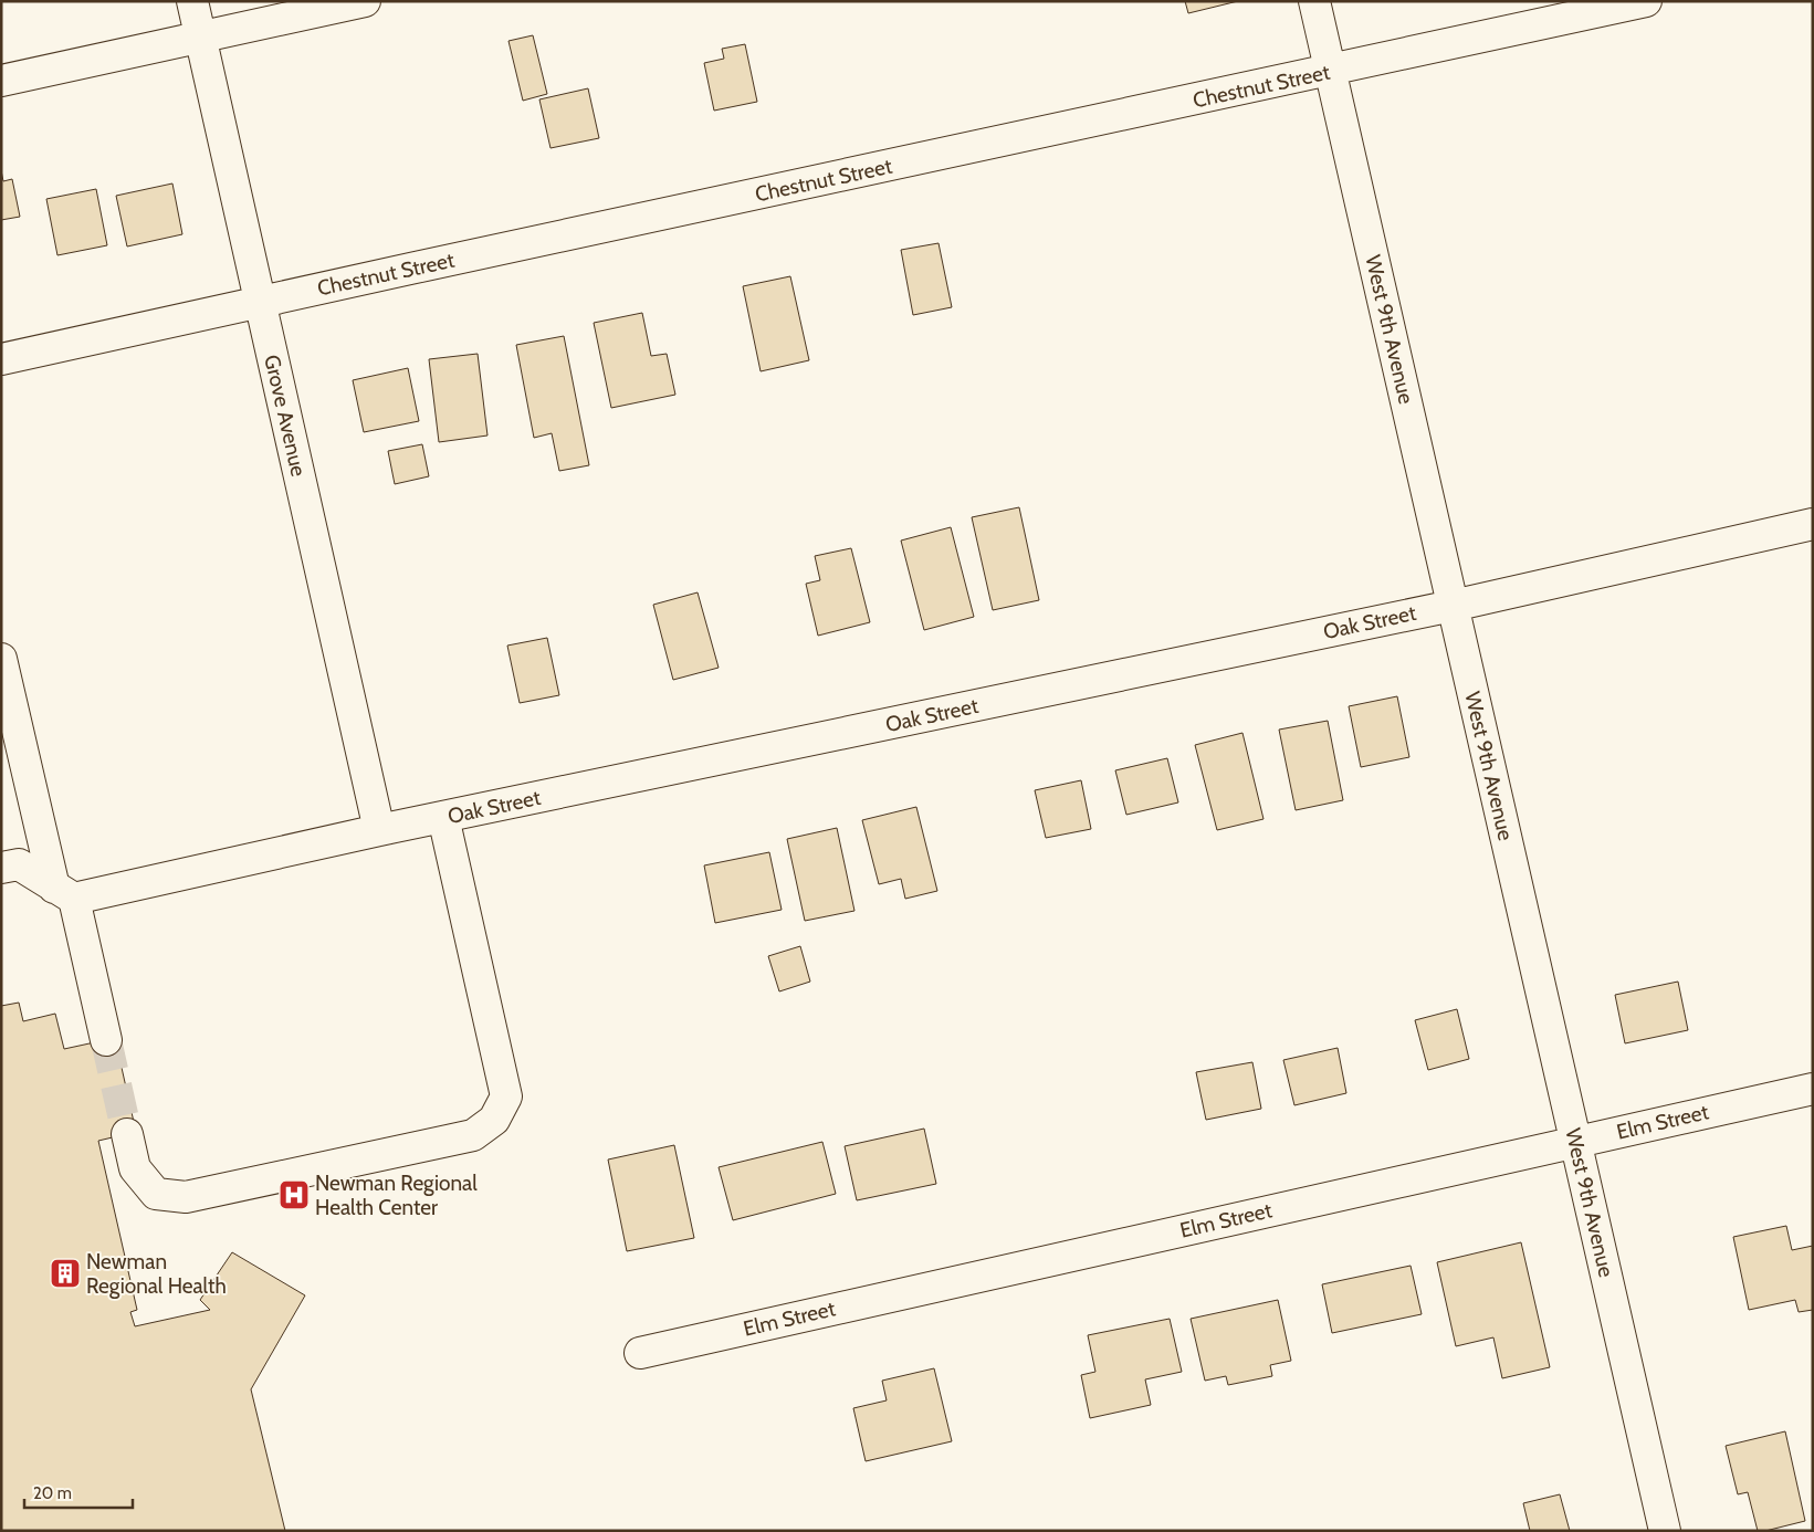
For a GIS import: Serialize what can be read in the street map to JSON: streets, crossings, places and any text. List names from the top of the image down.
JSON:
{
  "streets": {
    "street": [
      "Chestnut Street",
      "West 9th Avenue",
      "Grove Avenue",
      "Oak Street",
      "Elm Street"
    ]
  },
  "crossings": [
    ["Chestnut Street", "West 9th Avenue"],
    ["Chestnut Street", "Grove Avenue"],
    ["West 9th Avenue", "Oak Street"],
    ["West 9th Avenue", "Elm Street"],
    ["Grove Avenue", "Oak Street"]
  ],
  "places": {
    "hospital": ["Newman Regional Health Center"],
    "building": ["Newman Regional Health"]
  },
  "scale_bar": "20 m"
}
